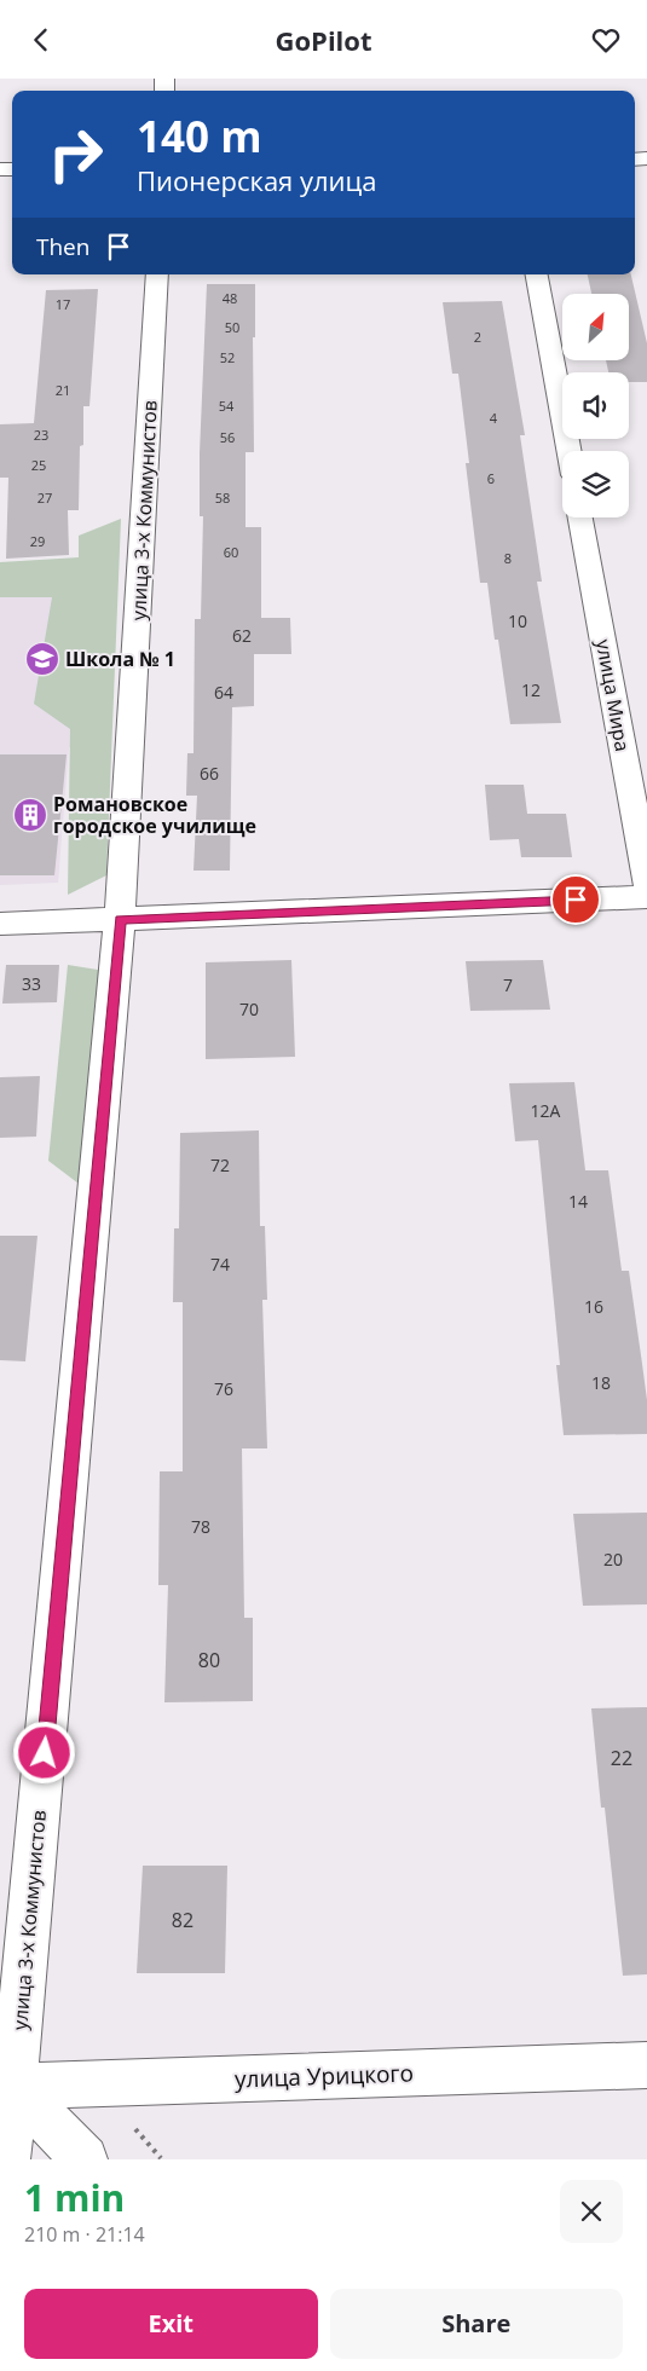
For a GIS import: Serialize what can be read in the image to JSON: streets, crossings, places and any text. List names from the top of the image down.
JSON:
{
  "streets": {
    "street": ["улица 3-х Коммунистов", "улица Мира", "улица Урицкого"]
  },
  "crossings": [
    ["улица 3-х Коммунистов", "улица Урицкого"]
  ],
  "places": {
    "school or university": ["Школа № 1"],
    "building": ["Романовское городское училище"]
  },
  "house_numbers": [
    "48",
    "17",
    "50",
    "2",
    "52",
    "21",
    "54",
    "4",
    "23",
    "56",
    "25",
    "6",
    "27",
    "58",
    "29",
    "60",
    "8",
    "10",
    "62",
    "12",
    "64",
    "66",
    "33",
    "7",
    "70",
    "12А",
    "72",
    "14",
    "74",
    "16",
    "18",
    "76",
    "78",
    "20",
    "80",
    "22",
    "82"
  ],
  "north": "top right",
  "page": {
    "header": "GoPilot",
    "turn": ["140 m", "Пионерская улица"],
    "then": "Then",
    "heading": ["1 min", "210 m · 21:14"],
    "buttons": ["Exit", "Share"]
  }
}
